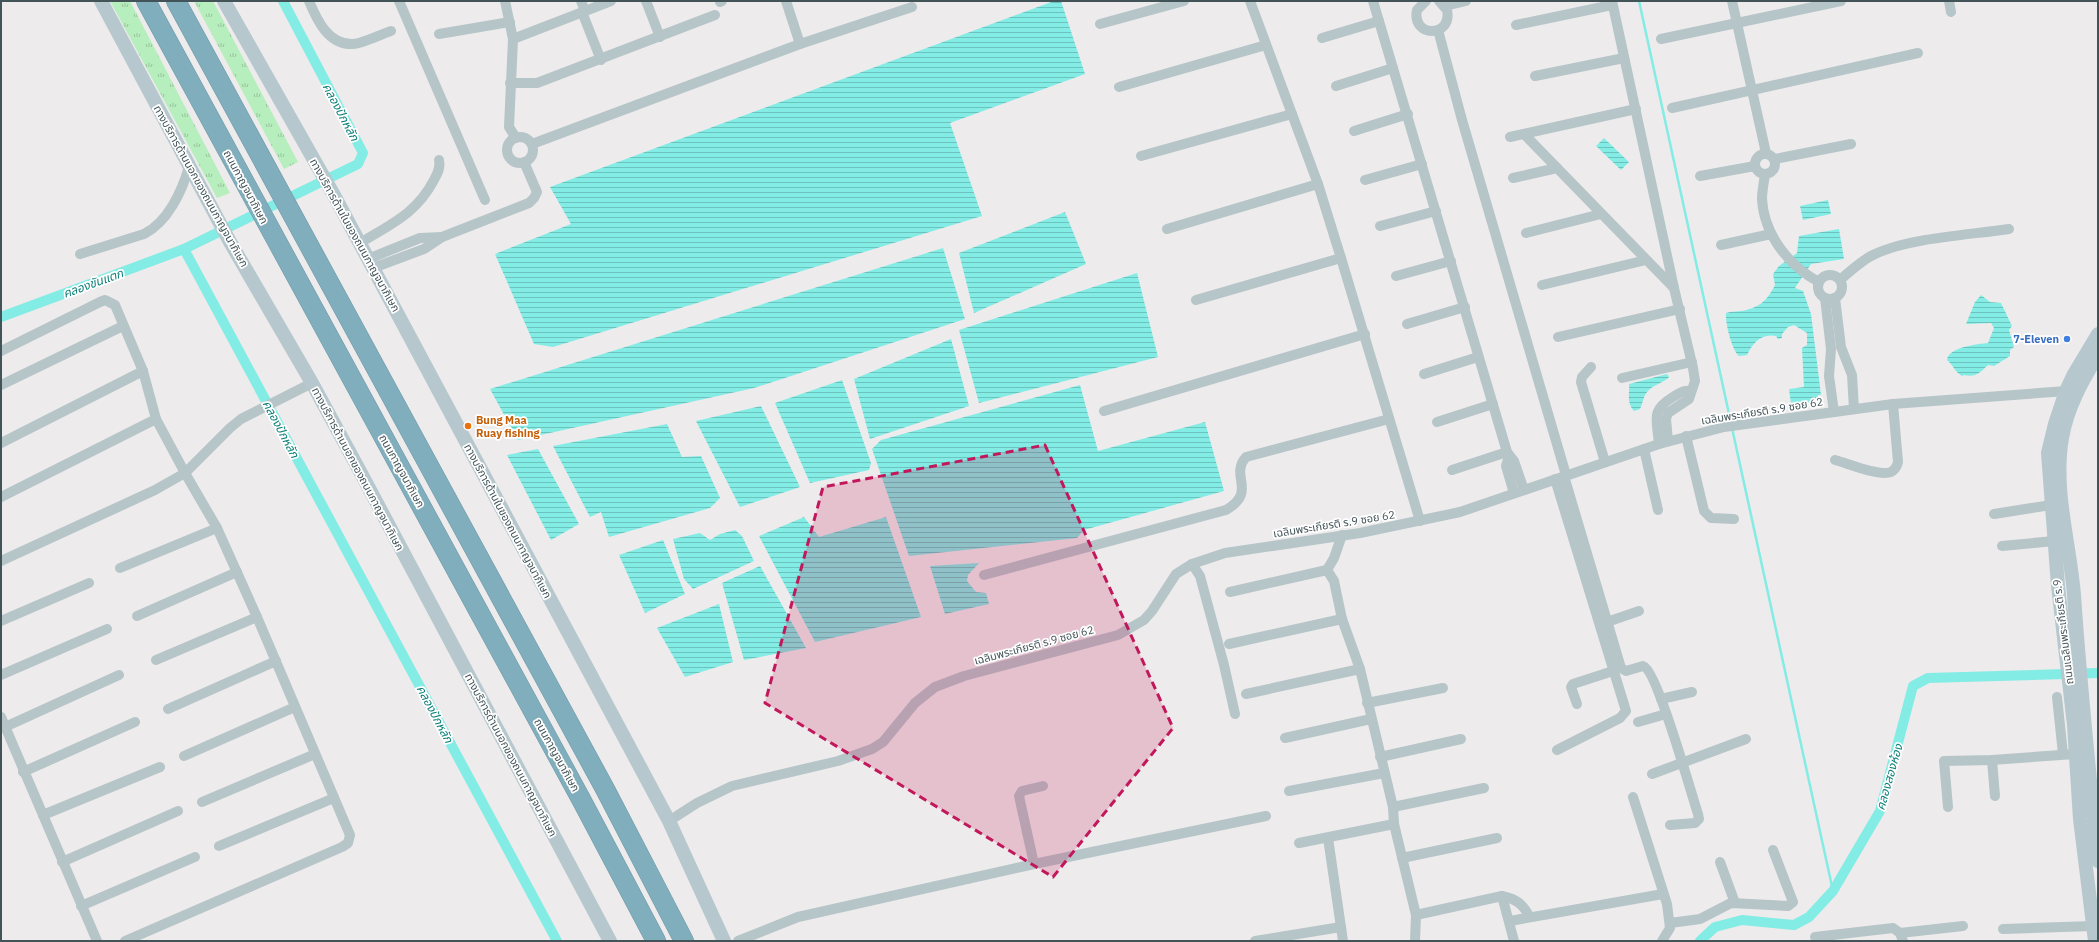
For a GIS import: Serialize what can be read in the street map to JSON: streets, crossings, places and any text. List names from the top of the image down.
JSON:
{
  "streets": {
    "highway": ["ถนนกาญจนาภิเษก"],
    "main road": ["ทางบริการด้านนอกของถนนกาญจนาภิเษก", "ทางบริการด้านในของถนนกาญจนาภิเษก", "ถนนเฉลิมพระเกียรติ ร.9"],
    "street": ["เฉลิมพระเกียรติ ร.9 ซอย 62"]
  },
  "crossings": [
    ["ทางบริการด้านในของถนนกาญจนาภิเษก", "เฉลิมพระเกียรติ ร.9 ซอย 62"],
    ["เฉลิมพระเกียรติ ร.9 ซอย 62", "ถนนเฉลิมพระเกียรติ ร.9"]
  ],
  "water": ["คลองปักหลัก", "คลองขันแตก", "คลองสองห้อง"],
  "places": ["7-Eleven", "Bung Maa Ruay fishing"]
}
